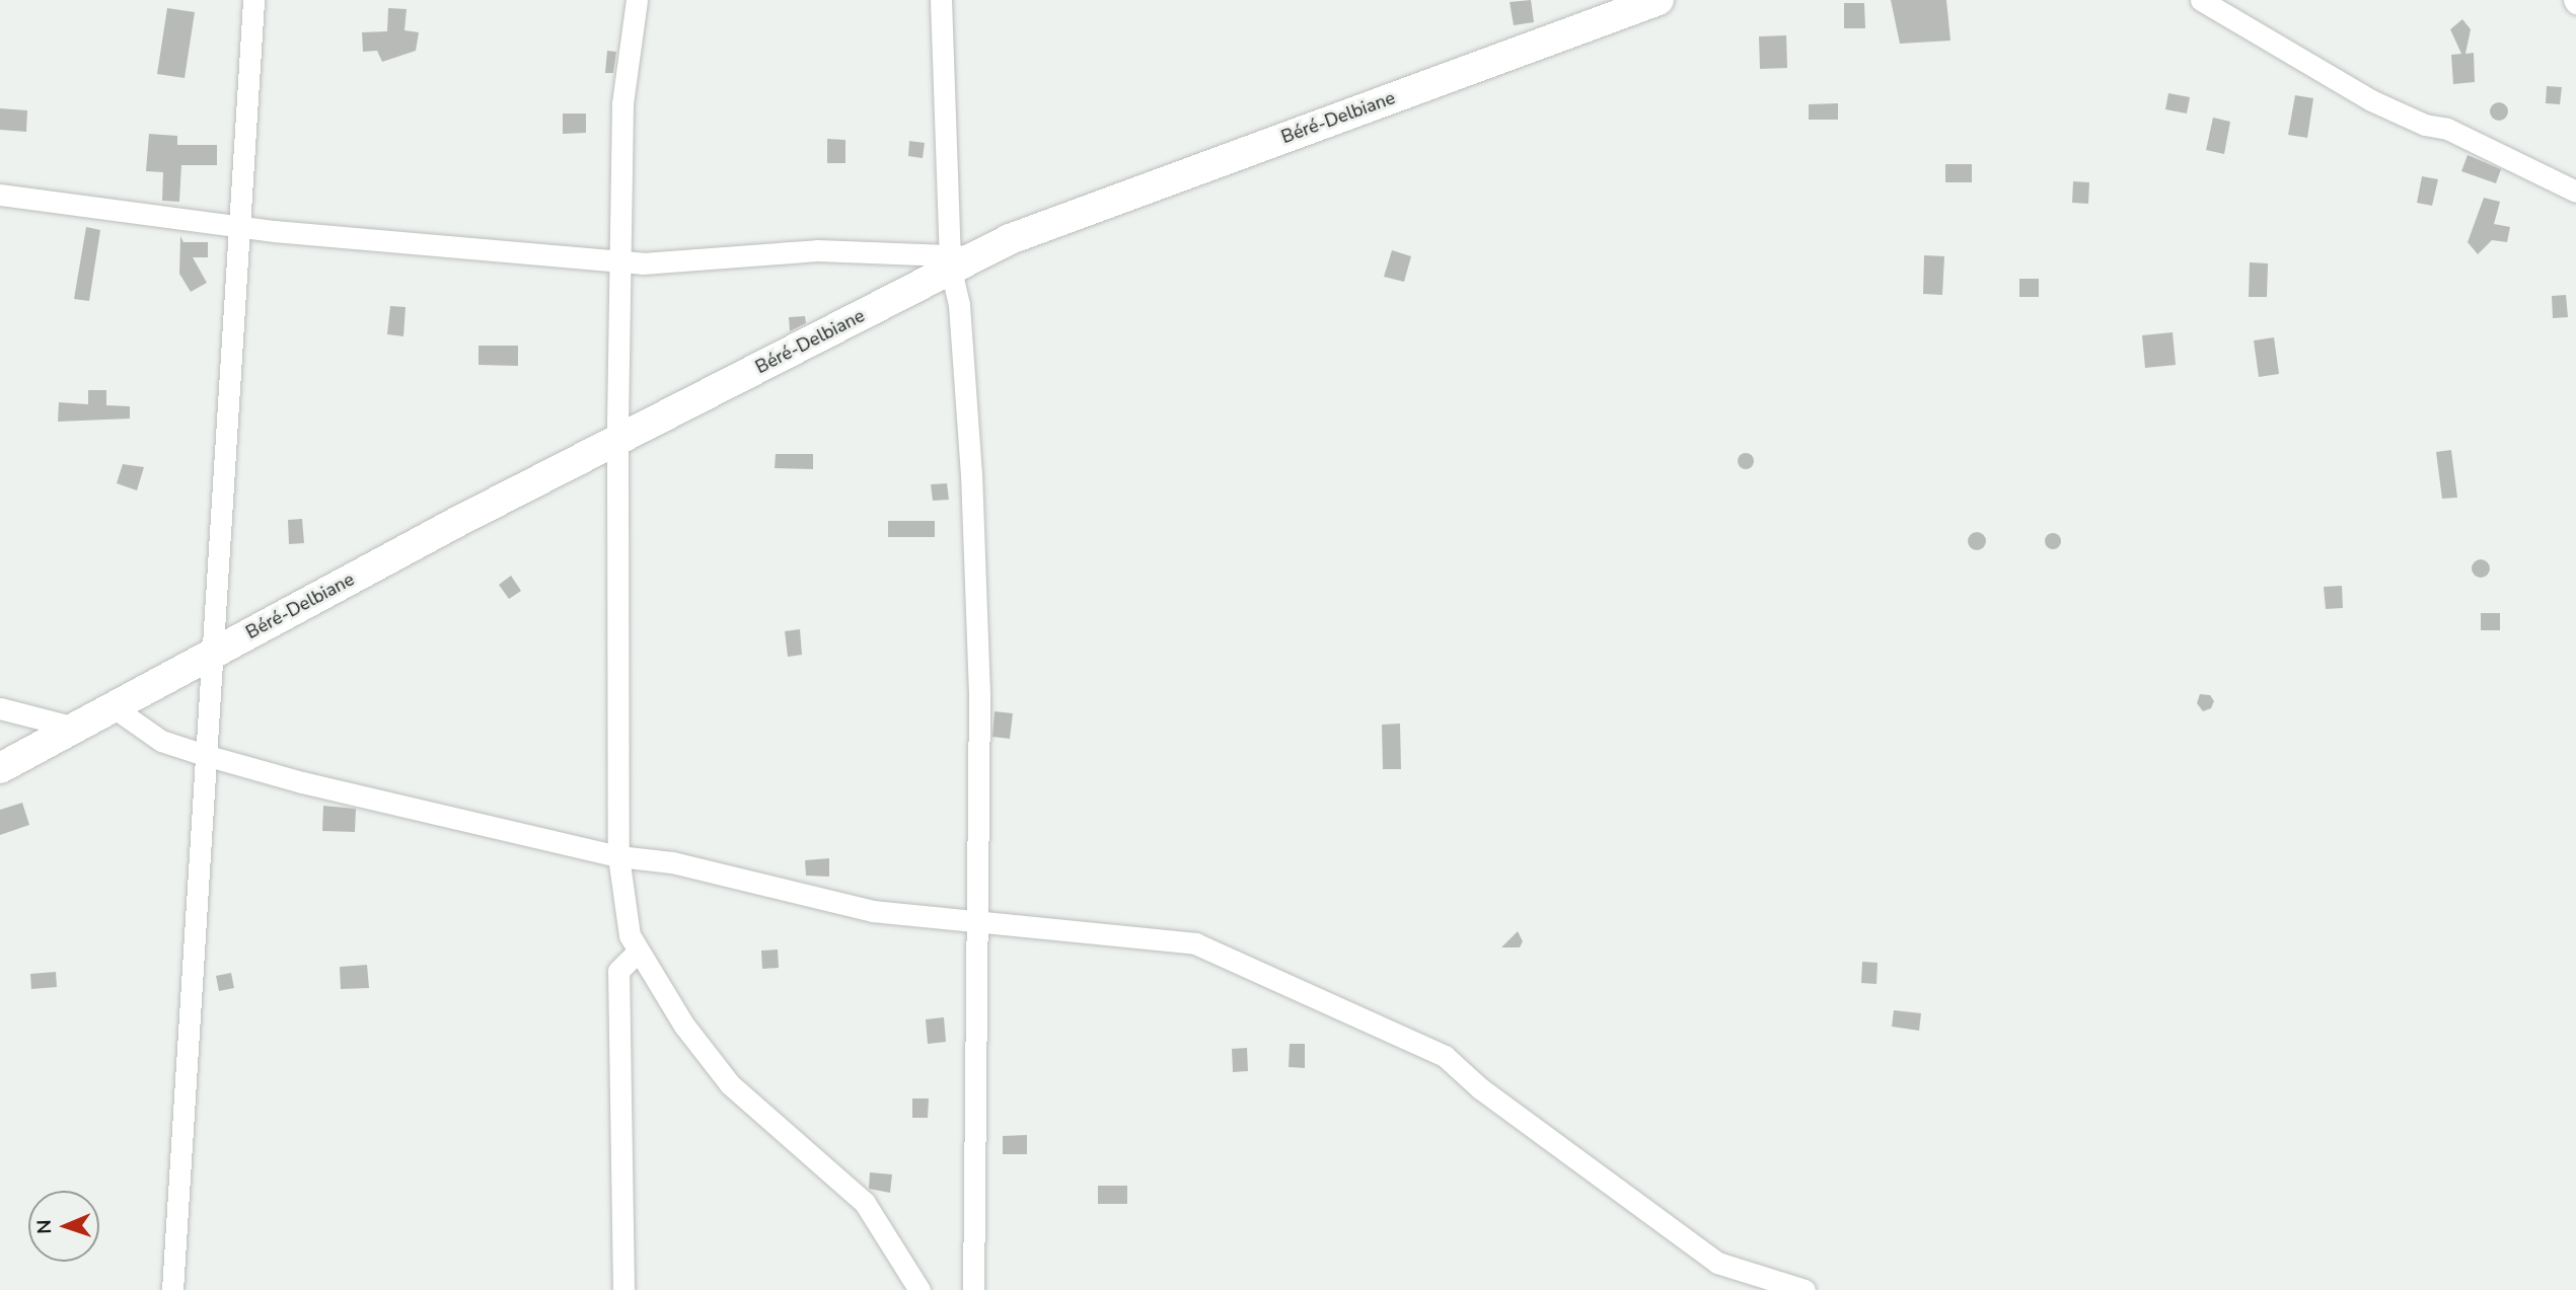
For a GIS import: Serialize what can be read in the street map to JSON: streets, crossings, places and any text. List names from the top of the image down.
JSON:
{
  "streets": {
    "street": ["Béré-Delbiane"]
  },
  "north": "left"
}
